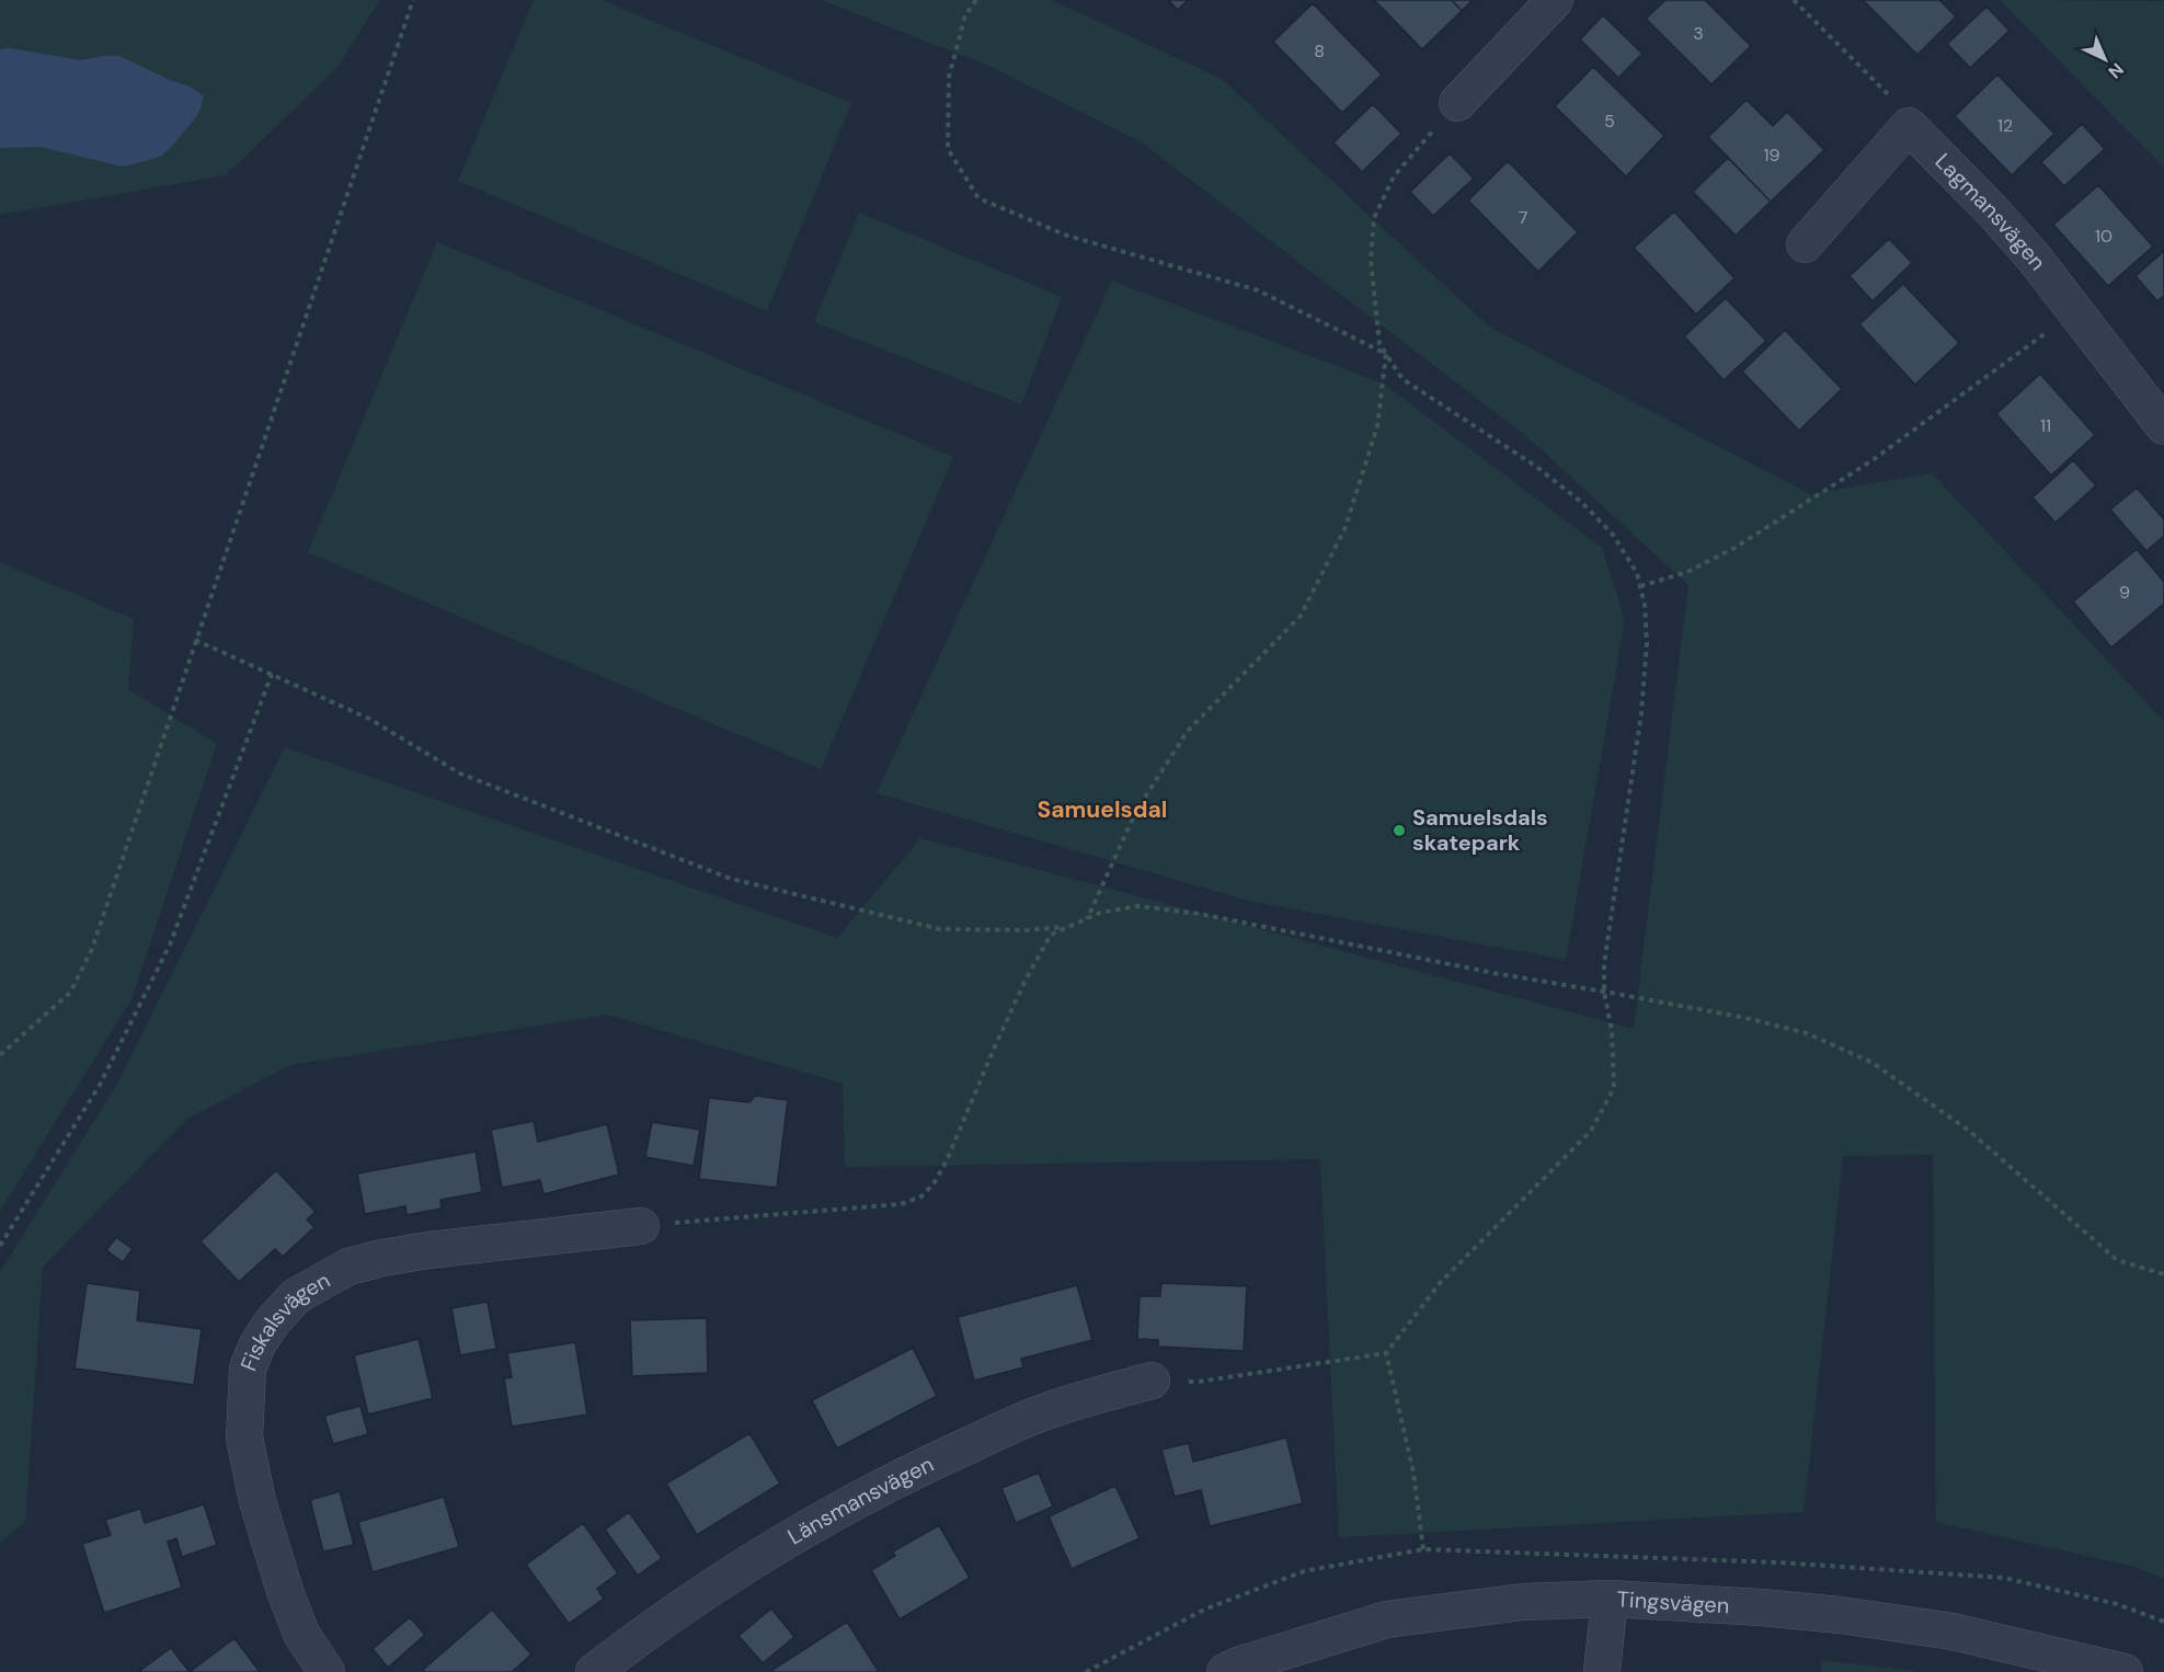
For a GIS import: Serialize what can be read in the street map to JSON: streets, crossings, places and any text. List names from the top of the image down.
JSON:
{
  "streets": {
    "street": [
      "Lagmansvägen",
      "Fiskalsvägen",
      "Länsmansvägen",
      "Tingsvägen"
    ]
  },
  "districts": ["Samuelsdal"],
  "places": ["Samuelsdals skatepark"],
  "house_numbers": [
    "3",
    "8",
    "5",
    "12",
    "19",
    "7",
    "10",
    "11",
    "9"
  ],
  "north": "bottom right"
}
